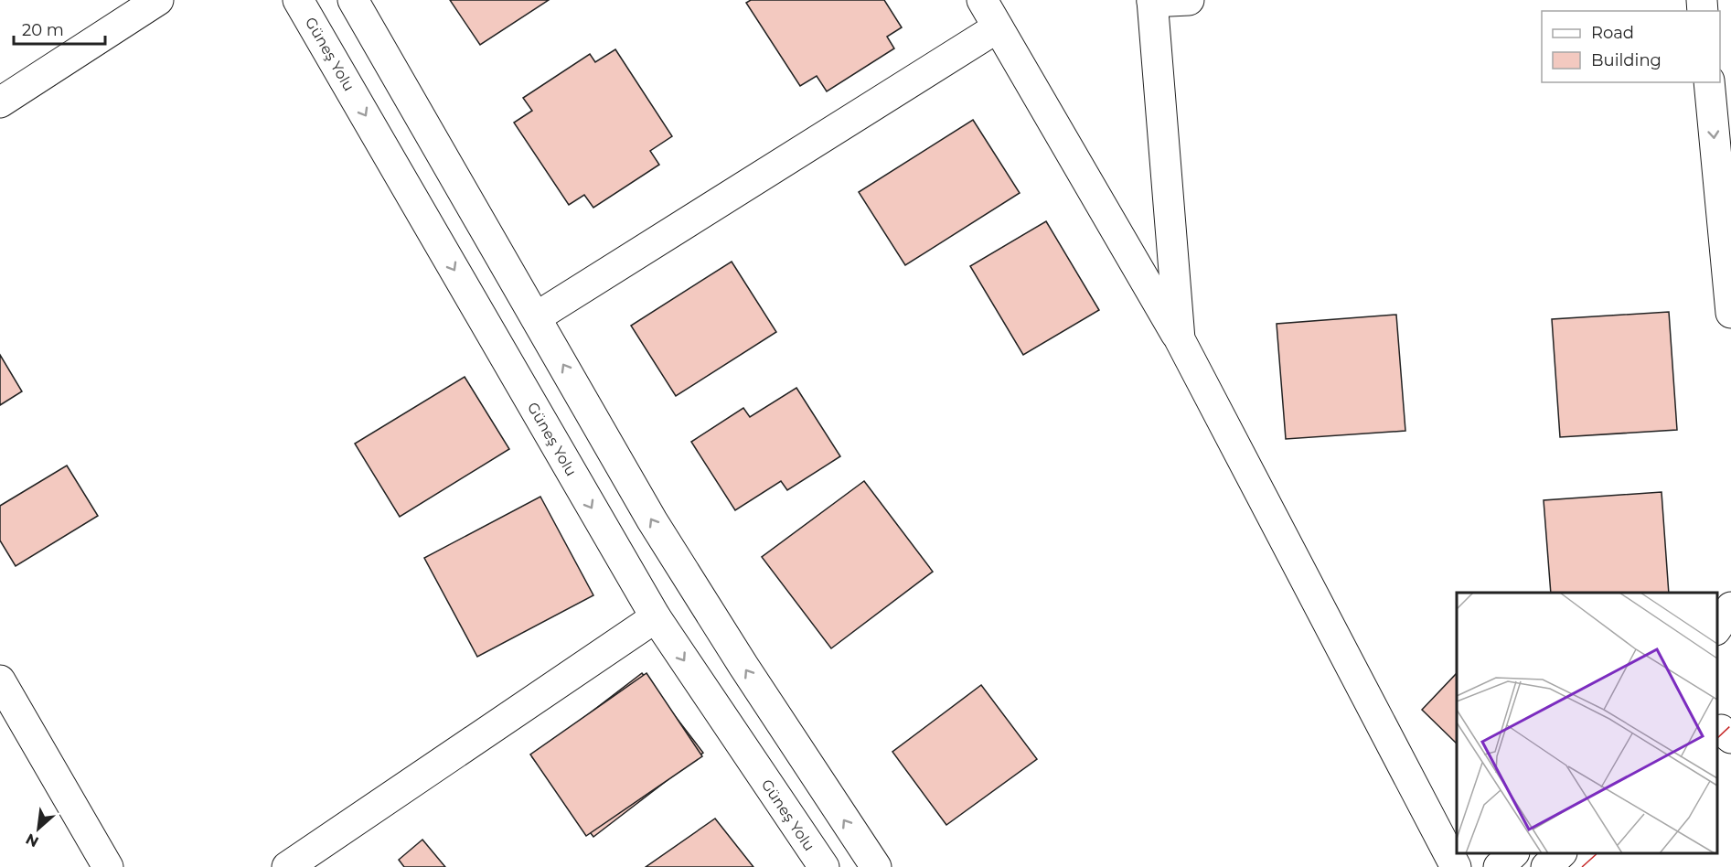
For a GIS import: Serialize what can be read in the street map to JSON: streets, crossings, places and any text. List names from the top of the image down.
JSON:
{
  "streets": {
    "street": ["Güneş Yolu"]
  },
  "legend": ["Road", "Building"],
  "scale_bar": "20 m",
  "north": "bottom left"
}
